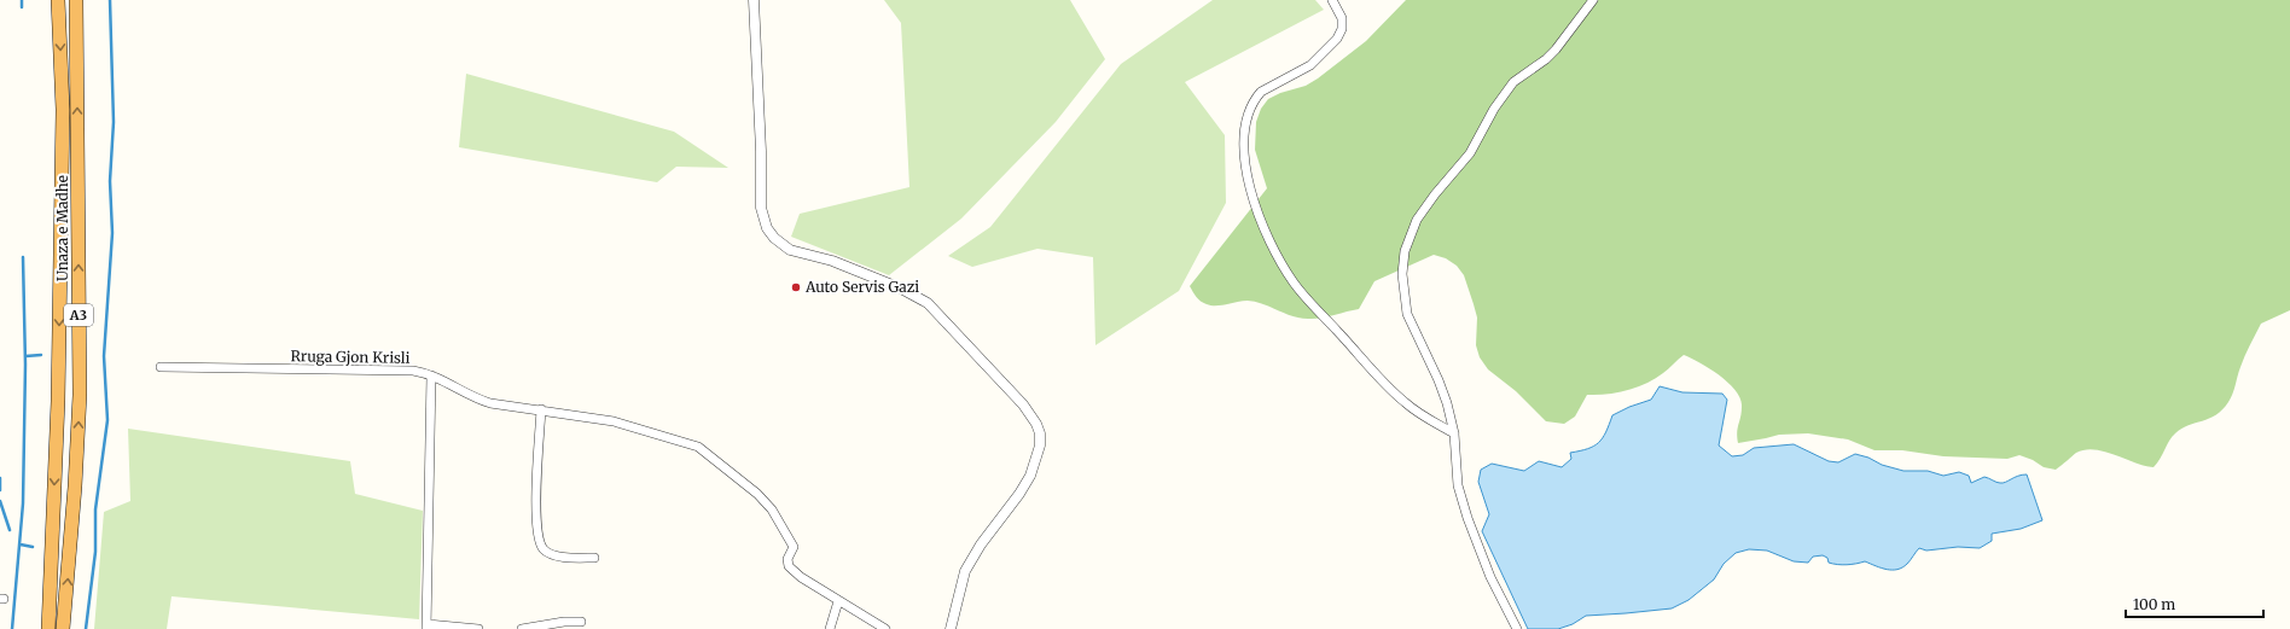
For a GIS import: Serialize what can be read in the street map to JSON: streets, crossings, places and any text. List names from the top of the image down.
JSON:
{
  "streets": {
    "highway": ["Unaza e Madhe", "A3"],
    "street": ["Rruga Gjon Krisli"]
  },
  "places": ["Auto Servis Gazi"],
  "scale_bar": "100 m"
}
